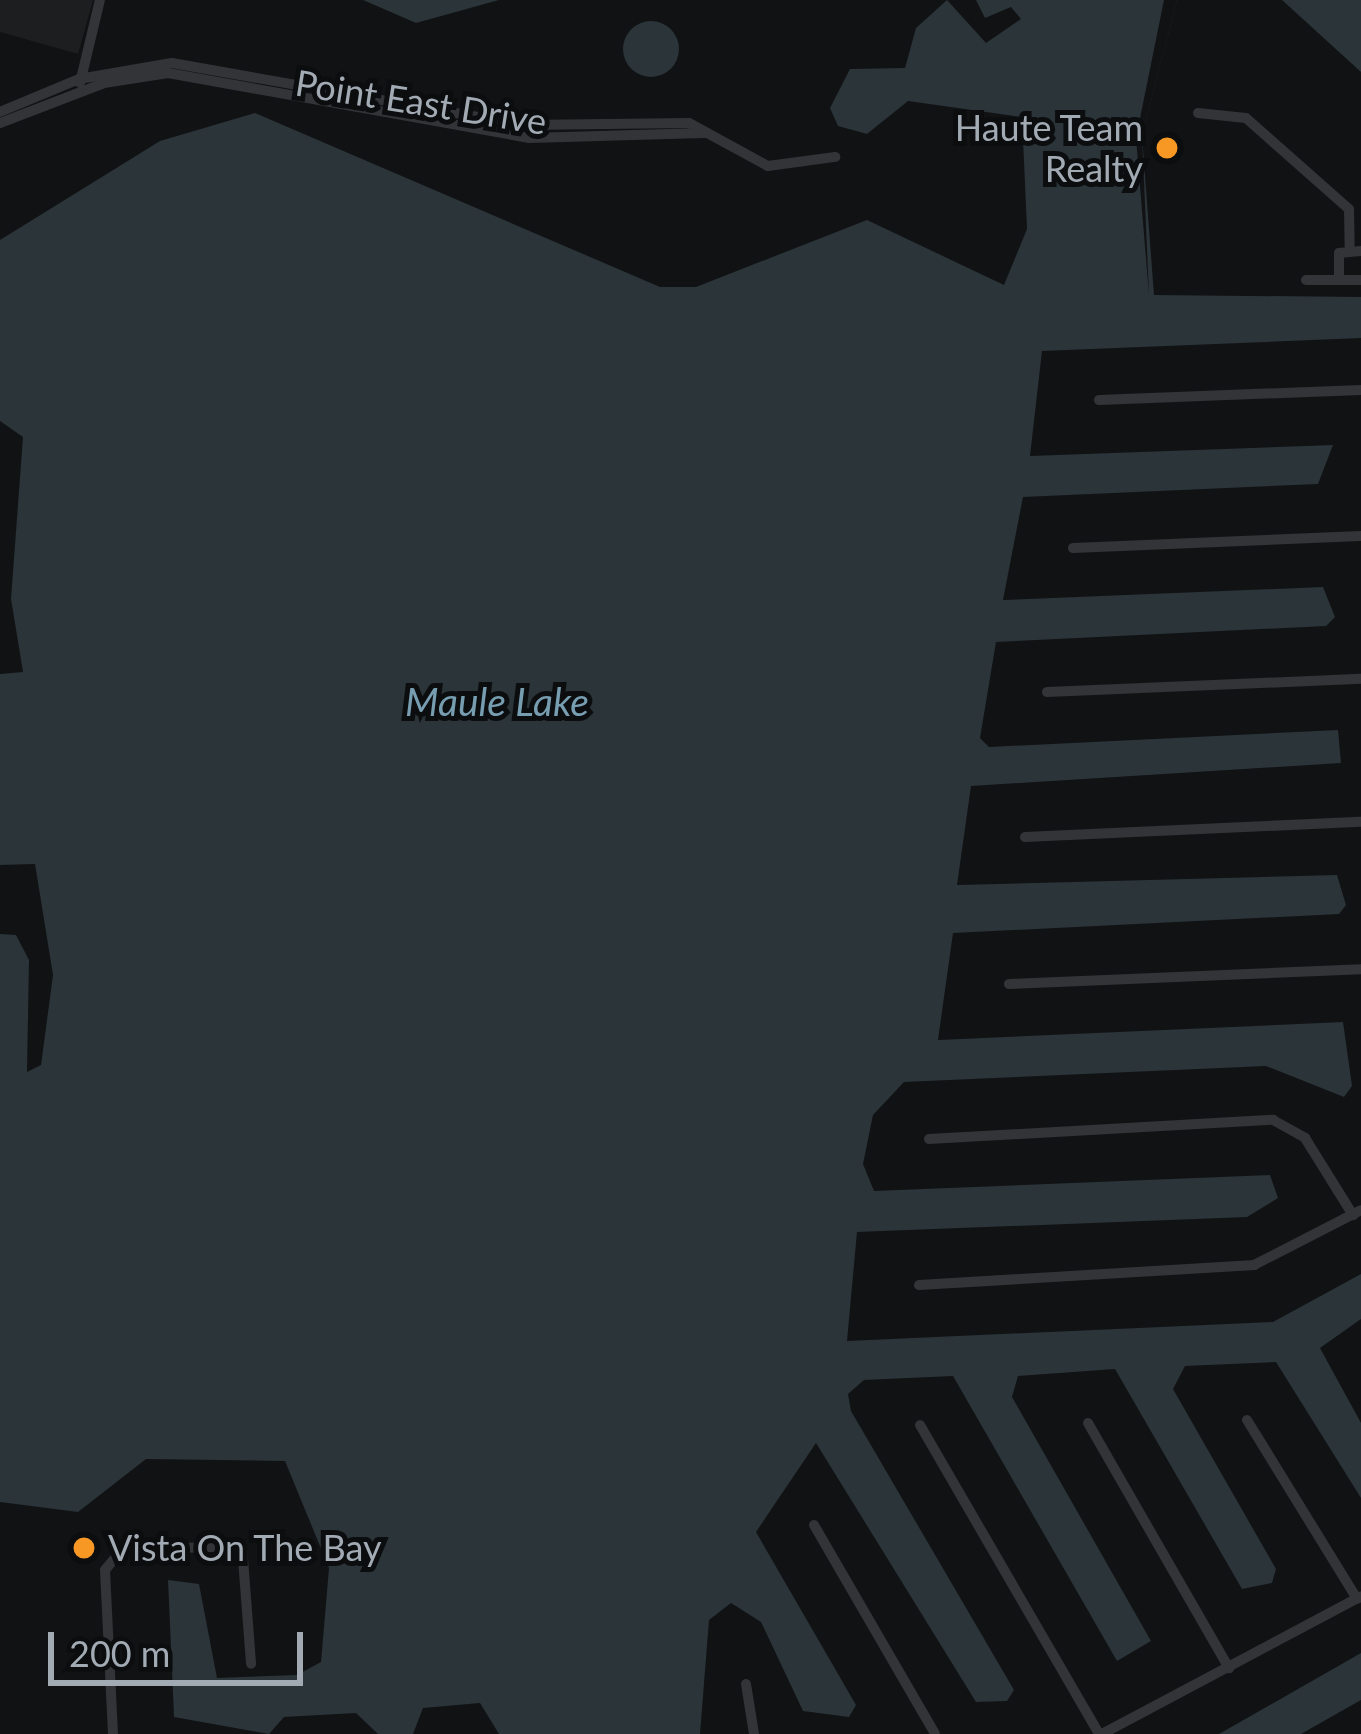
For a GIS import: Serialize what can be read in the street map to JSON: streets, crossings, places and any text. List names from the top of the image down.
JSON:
{
  "streets": {
    "street": ["Point East Drive"]
  },
  "water": ["Maule Lake"],
  "places": ["Haute Team Realty", "Vista On The Bay"],
  "scale_bar": "200 m"
}
